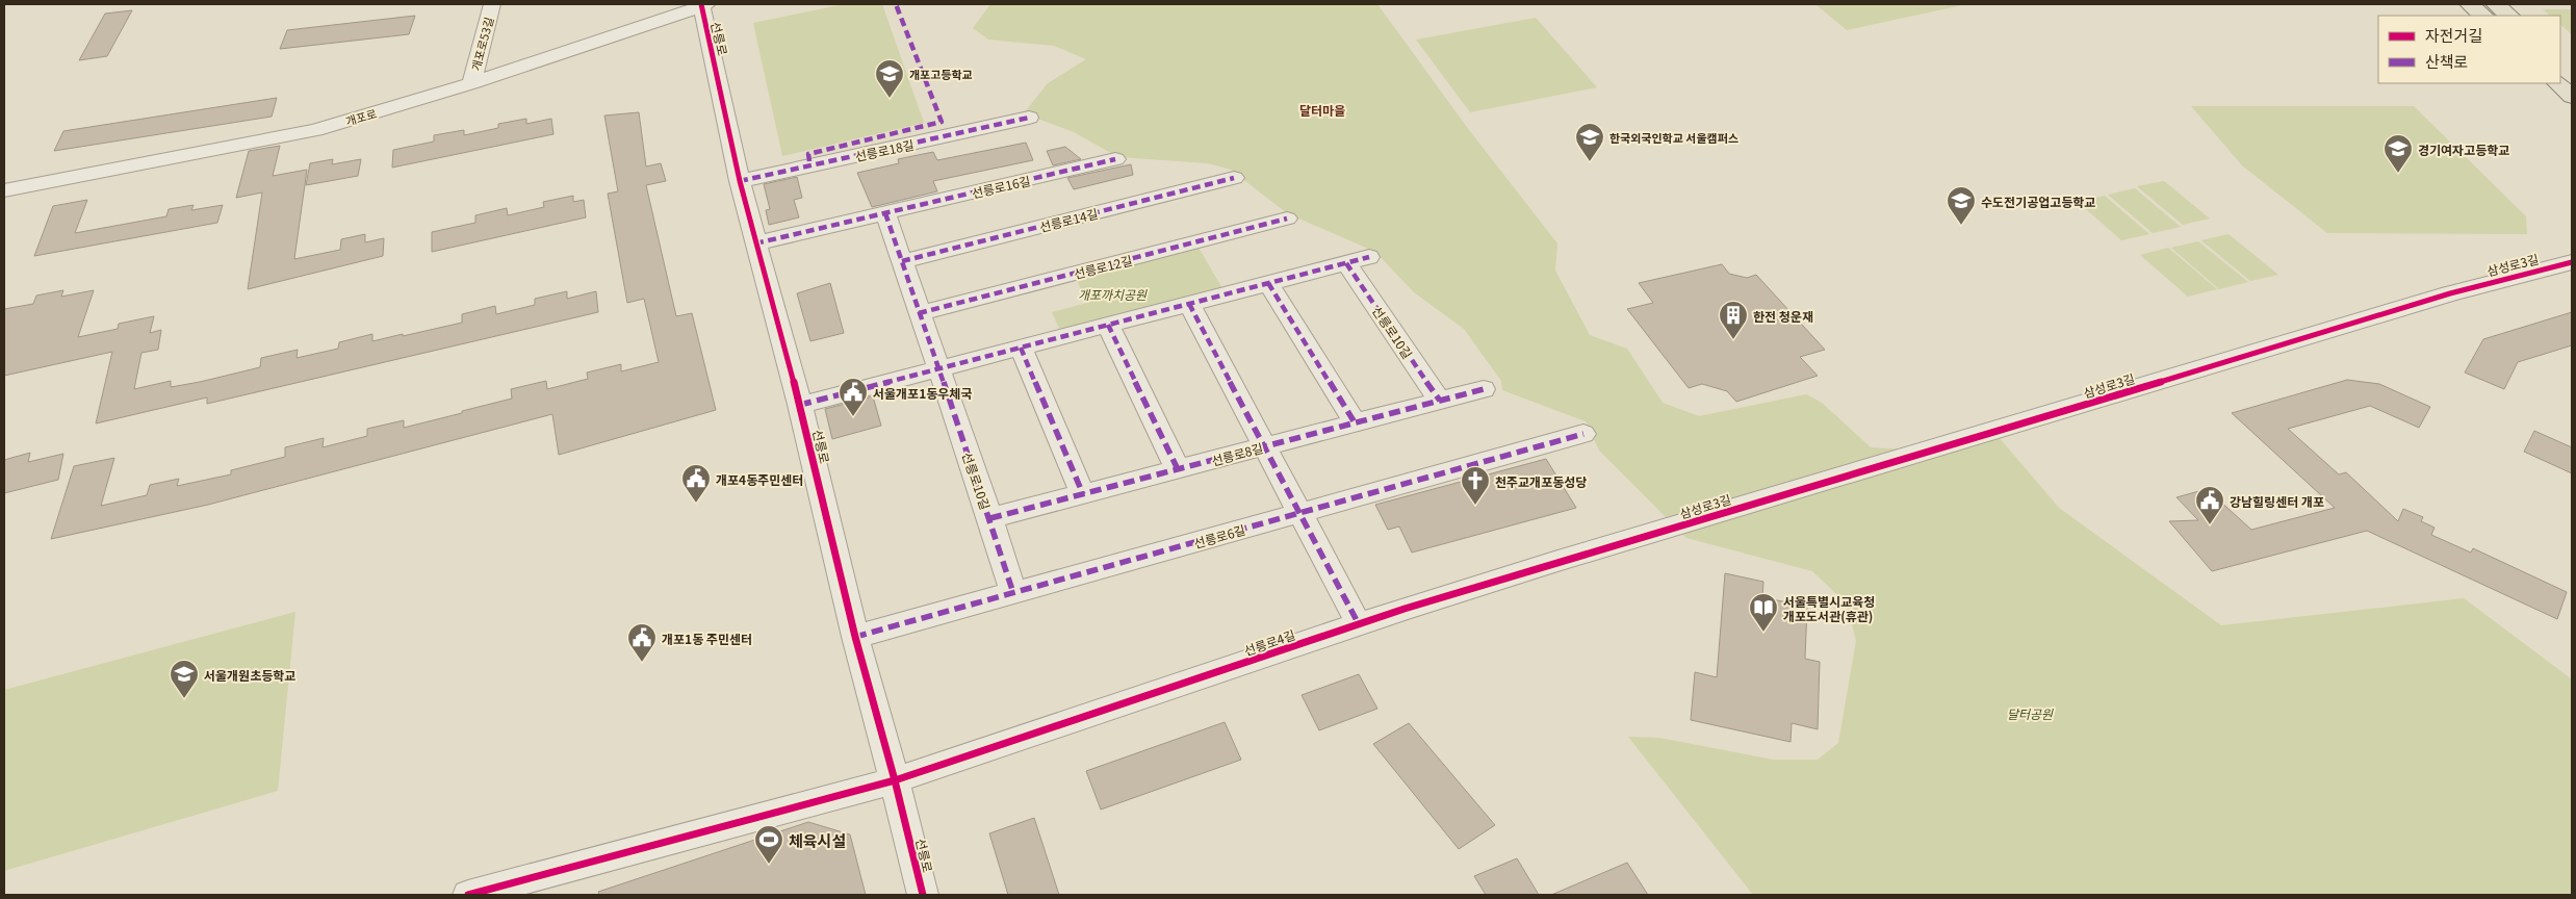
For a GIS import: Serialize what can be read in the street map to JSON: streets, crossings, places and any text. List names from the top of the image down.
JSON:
{
  "streets": {
    "street": [
      "선릉로",
      "개포로53길",
      "개포로",
      "선릉로18길",
      "선릉로16길",
      "선릉로14길",
      "삼성로3길",
      "선릉로12길",
      "선릉로10길",
      "선릉로8길",
      "선릉로6길",
      "선릉로4길"
    ]
  },
  "crossings": [
    ["선릉로", "개포로"],
    ["선릉로", "선릉로18길"],
    ["선릉로", "선릉로16길"],
    ["선릉로", "선릉로6길"],
    ["선릉로", "선릉로4길"],
    ["개포로53길", "개포로"],
    ["삼성로3길", "선릉로4길"],
    ["선릉로10길", "선릉로8길"],
    ["선릉로10길", "선릉로6길"]
  ],
  "districts": ["달터마을"],
  "parks": ["개포까치공원", "달터공원"],
  "places": {
    "school or university": [
      "개포고등학교",
      "한국외국인학교 서울캠퍼스",
      "경기여자고등학교",
      "수도전기공업고등학교",
      "서울개원초등학교"
    ],
    "building": ["한전 청운재"],
    "public building": [
      "서울개포1동우체국",
      "개포4동주민센터",
      "강남힐링센터 개포",
      "개포1동 주민센터"
    ],
    "church": ["천주교개포동성당"],
    "library": ["서울특별시교육청 개포도서관(휴관)"],
    "sports": ["체육시설"]
  },
  "legend": ["자전거길", "산책로"]
}
